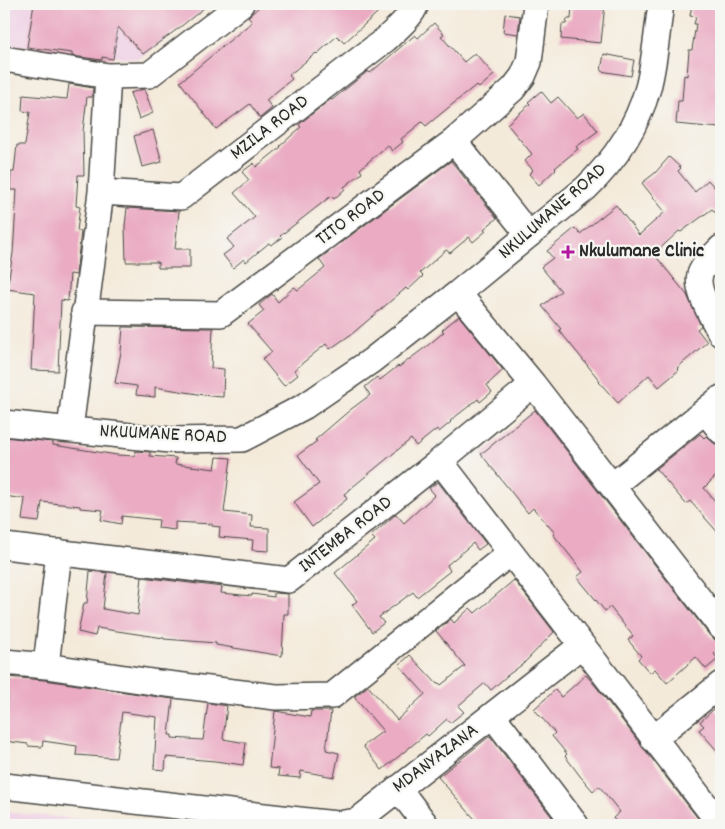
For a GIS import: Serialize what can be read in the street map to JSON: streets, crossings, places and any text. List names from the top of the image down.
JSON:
{
  "streets": {
    "street": [
      "MZILA ROAD",
      "NKULUMANE ROAD",
      "TITO ROAD",
      "NKUUMANE ROAD",
      "INTEMBA ROAD",
      "MDANYAZANA"
    ]
  },
  "crossings": [
    ["NKULUMANE ROAD", "NKUUMANE ROAD"]
  ],
  "places": {
    "health": ["Nkulumane Clinic"]
  }
}
